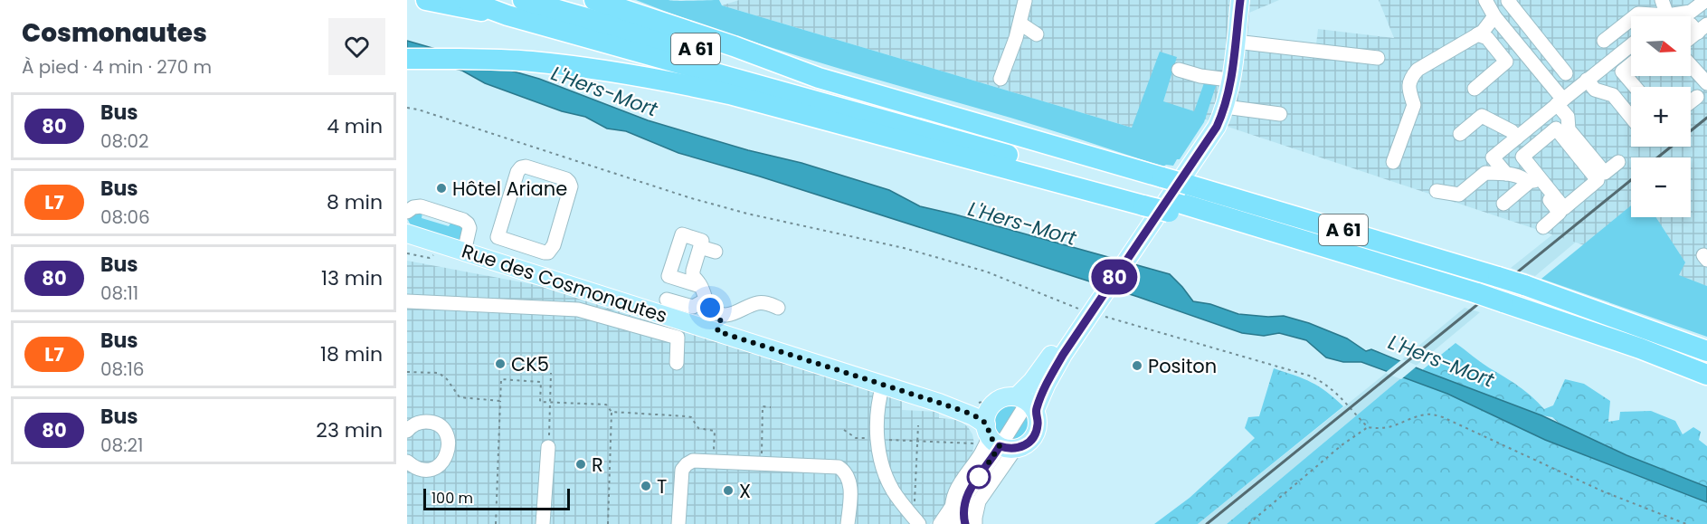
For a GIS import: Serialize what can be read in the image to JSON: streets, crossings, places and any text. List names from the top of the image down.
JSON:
{
  "streets": {
    "highway": ["A 61"],
    "main road": ["Rue des Cosmonautes"]
  },
  "water": ["L'Hers-Mort"],
  "places": [
    "Hôtel Ariane",
    "CK5",
    "Positon",
    "R",
    "T",
    "X"
  ],
  "lines": ["bus line 80"],
  "scale_bar": "100 m",
  "north": "right",
  "page": {
    "heading": ["Cosmonautes", "À pied · 4 min · 270 m"],
    "on_map": "80",
    "map_buttons": ["+", "−"],
    "list": [
      {
        "mark": "80",
        "name": "Bus",
        "note": "08:02",
        "value": "4 min"
      },
      {
        "mark": "L7",
        "name": "Bus",
        "note": "08:06",
        "value": "8 min"
      },
      {
        "mark": "80",
        "name": "Bus",
        "note": "08:11",
        "value": "13 min"
      },
      {
        "mark": "L7",
        "name": "Bus",
        "note": "08:16",
        "value": "18 min"
      },
      {
        "mark": "80",
        "name": "Bus",
        "note": "08:21",
        "value": "23 min"
      }
    ],
    "scale": "100 m"
  }
}
